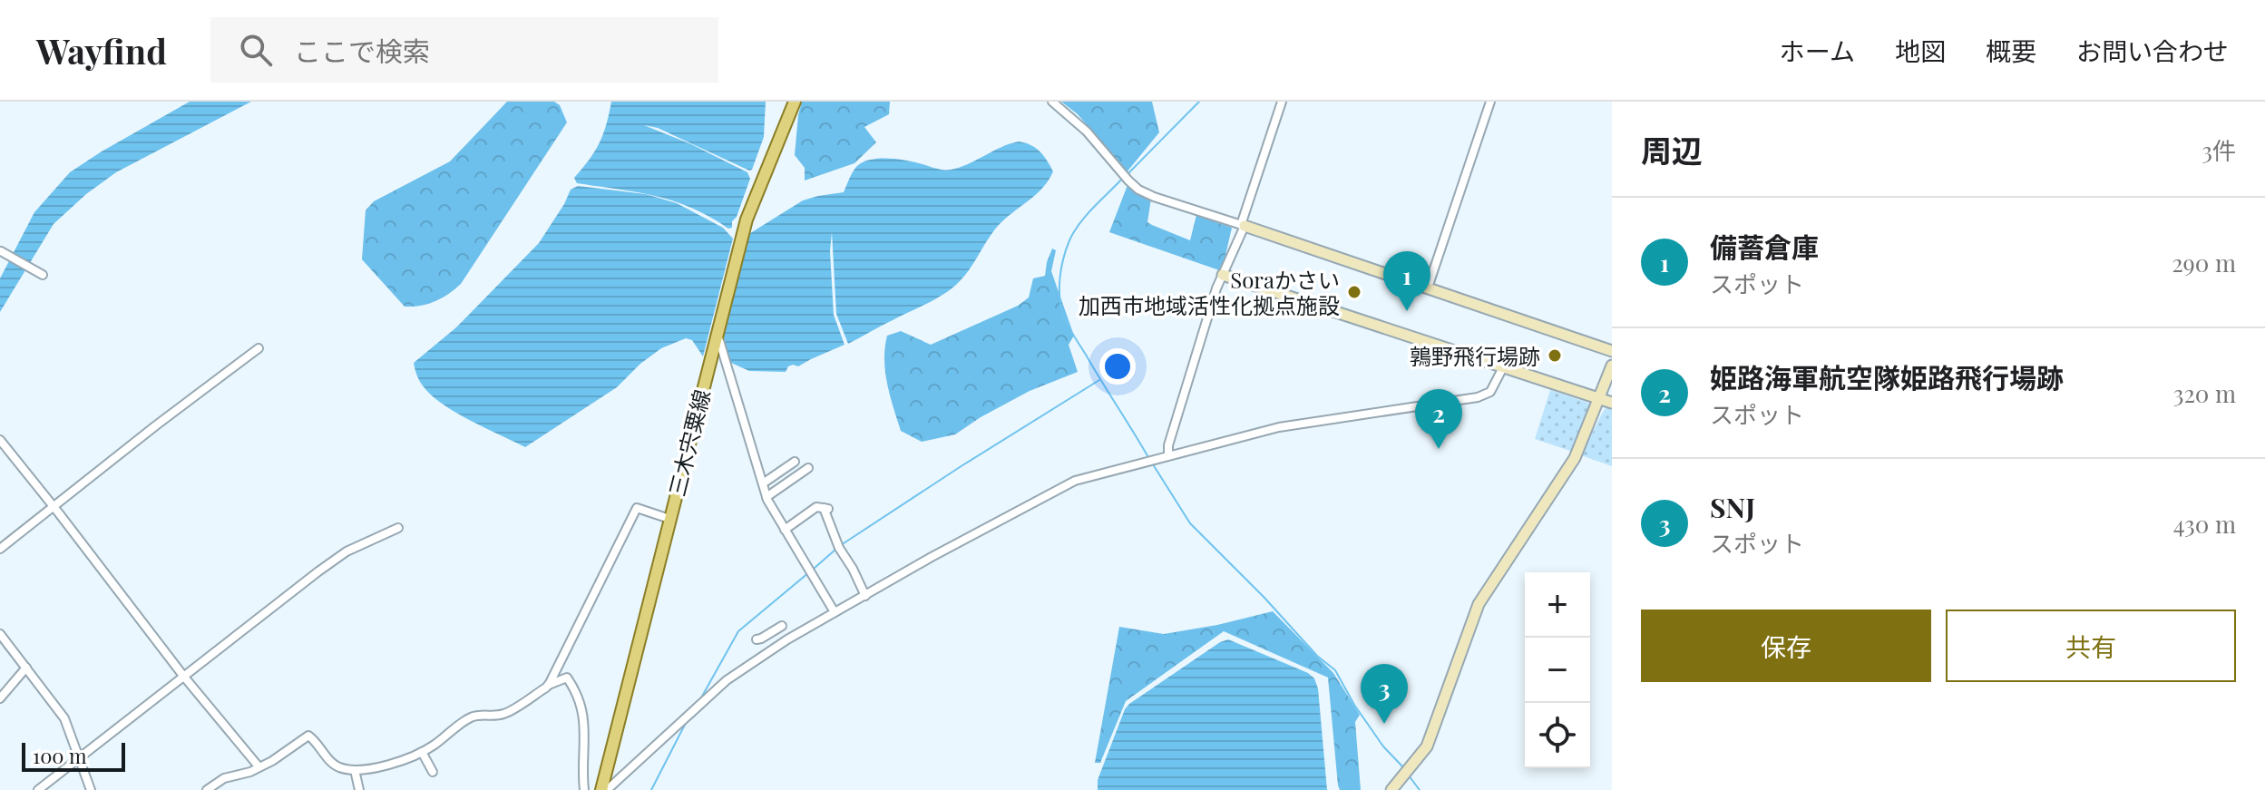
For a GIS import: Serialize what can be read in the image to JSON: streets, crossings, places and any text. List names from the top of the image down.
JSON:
{
  "streets": {
    "main road": ["三木宍粟線"]
  },
  "places": ["Soraかさい 加西市地域活性化拠点施設", "鶉野飛行場跡"],
  "scale_bar": "100 m",
  "page": {
    "header": "Wayfind",
    "search": "ここで検索",
    "nav": [
      "ホーム",
      "地図",
      "概要",
      "お問い合わせ"
    ],
    "heading": ["周辺", "3件"],
    "list": [
      {
        "mark": "1",
        "name": "備蓄倉庫",
        "note": "スポット",
        "value": "290 m"
      },
      {
        "mark": "2",
        "name": "姫路海軍航空隊姫路飛行場跡",
        "note": "スポット",
        "value": "320 m"
      },
      {
        "mark": "3",
        "name": "SNJ",
        "note": "スポット",
        "value": "430 m"
      }
    ],
    "pins": ["1", "2", "3"],
    "map_buttons": ["+", "−"],
    "buttons": ["保存", "共有"],
    "scale": "100 m"
  }
}
